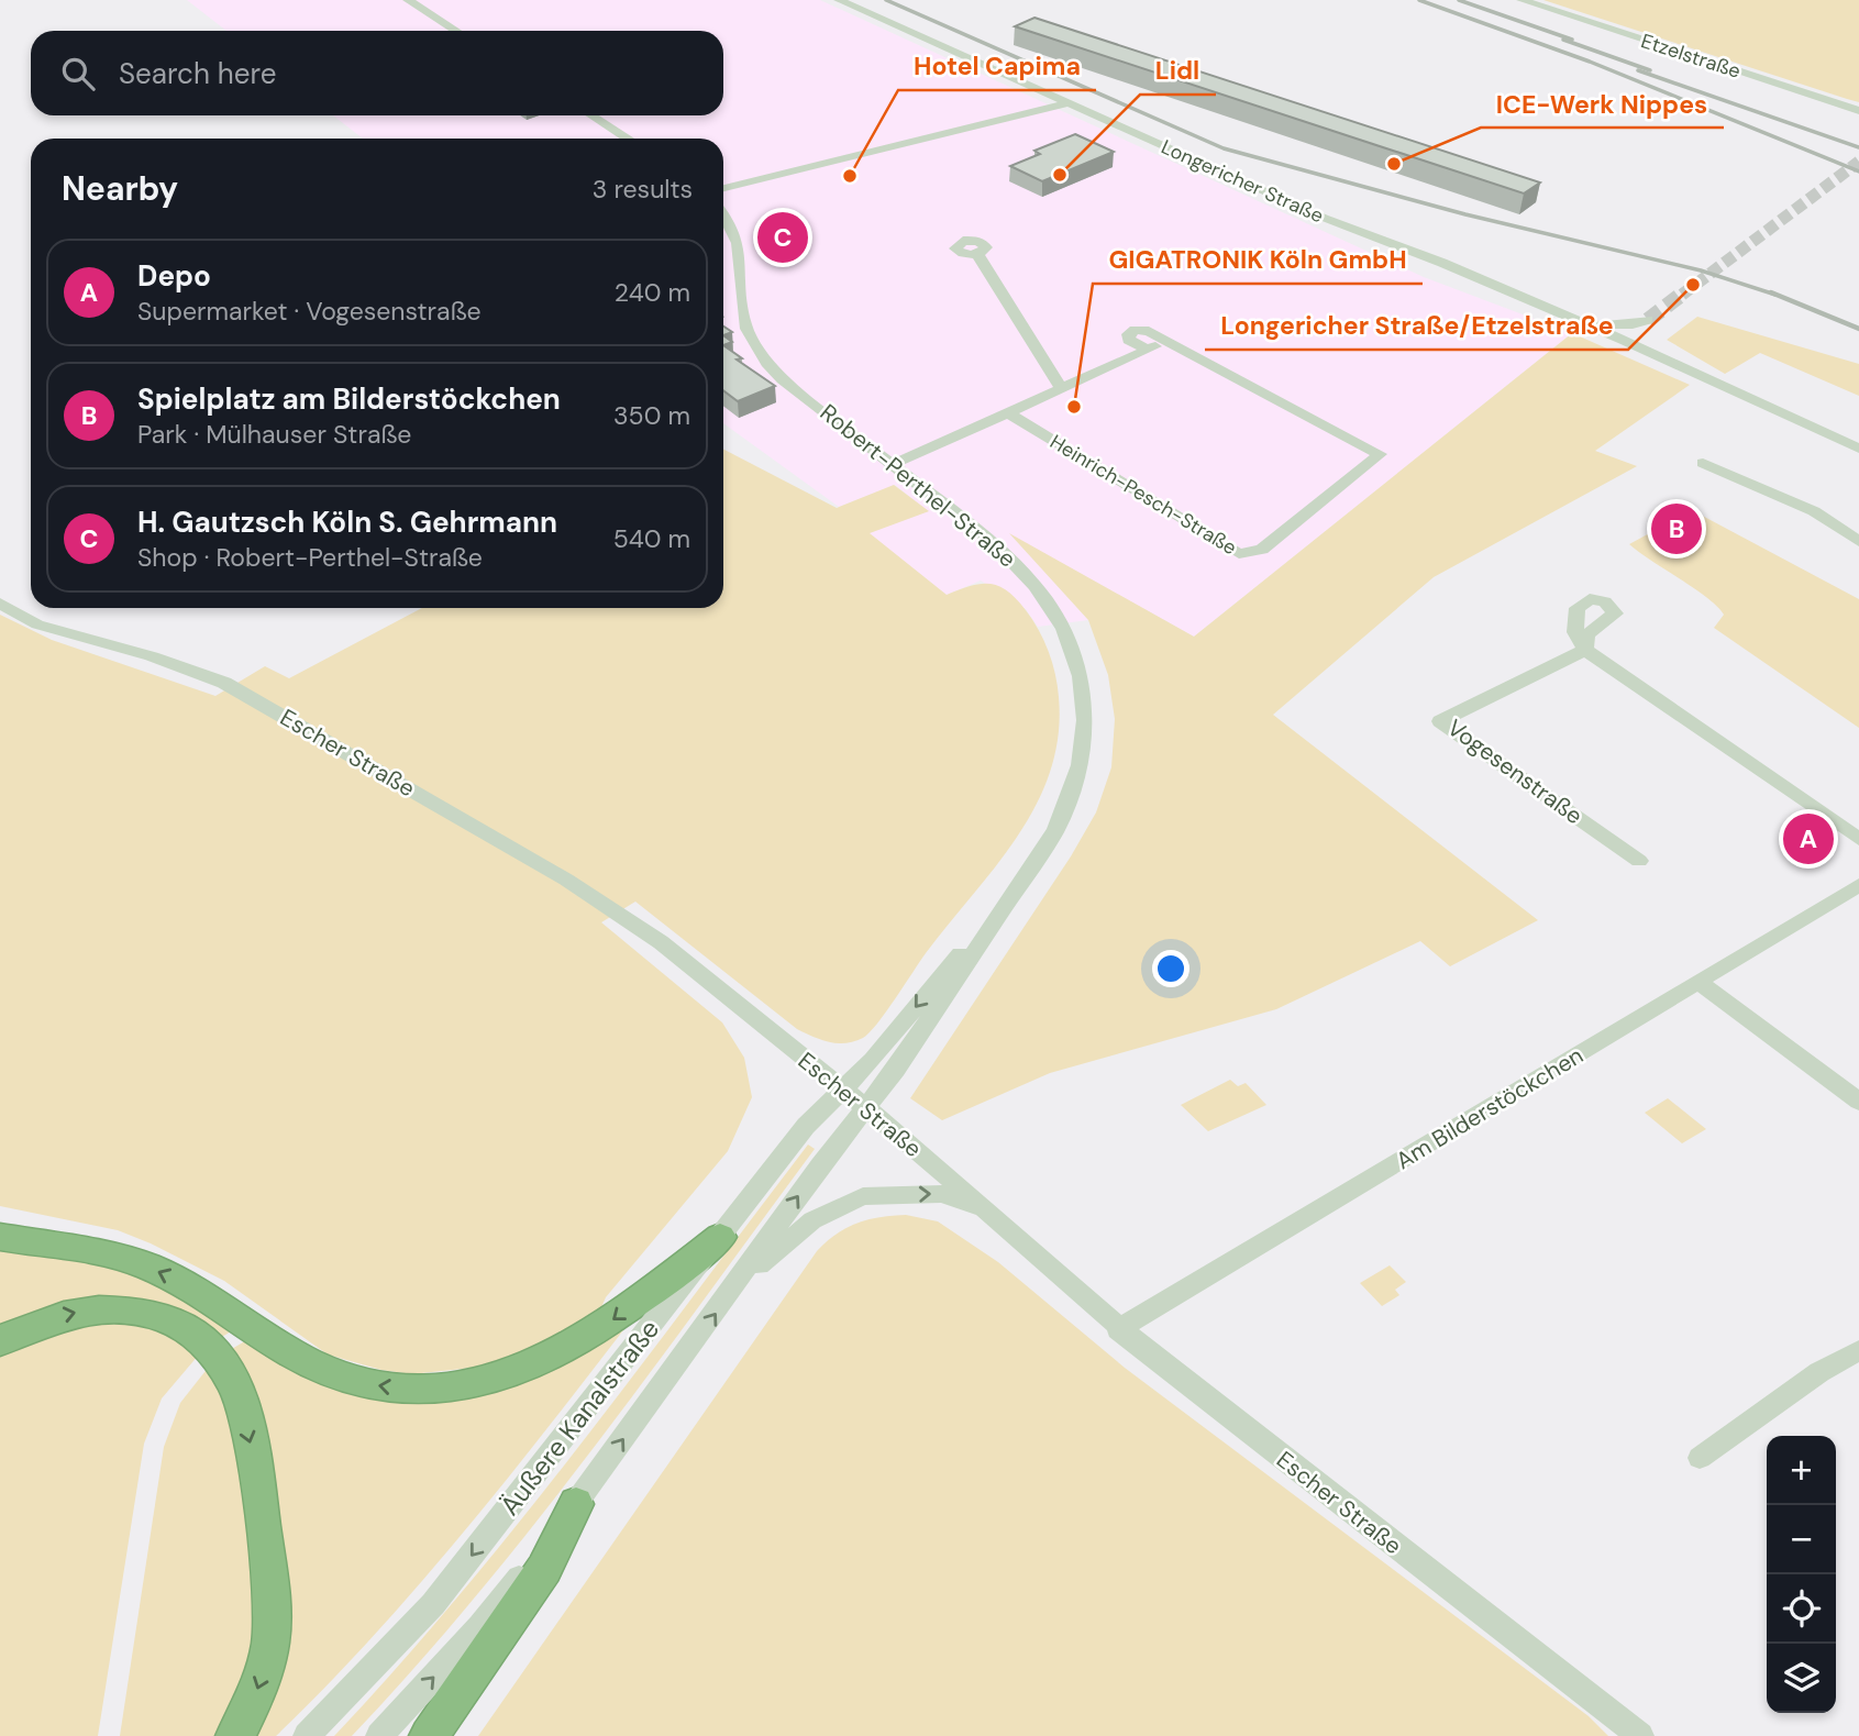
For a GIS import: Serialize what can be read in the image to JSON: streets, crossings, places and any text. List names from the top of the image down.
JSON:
{
  "streets": {
    "street": [
      "Etzelstraße",
      "Longericher Straße",
      "Robert-Perthel-Straße",
      "Heinrich-Pesch-Straße",
      "Escher Straße",
      "Vogesenstraße",
      "Am Bilderstöckchen",
      "Äußere Kanalstraße"
    ]
  },
  "crossings": [
    ["Robert-Perthel-Straße", "Escher Straße"],
    ["Robert-Perthel-Straße", "Äußere Kanalstraße"],
    ["Escher Straße", "Am Bilderstöckchen"],
    ["Escher Straße", "Äußere Kanalstraße"]
  ],
  "places": [
    "ICE-Werk Nippes",
    "Lidl",
    "Hotel Capima",
    "Longericher Straße/Etzelstraße",
    "GIGATRONIK Köln GmbH"
  ],
  "page": {
    "search": "Search here",
    "heading": ["Nearby", "3 results"],
    "pins": ["C", "B", "A"],
    "list": [
      {
        "mark": "A",
        "name": "Depo",
        "note": "Supermarket · Vogesenstraße",
        "value": "240 m"
      },
      {
        "mark": "B",
        "name": "Spielplatz am Bilderstöckchen",
        "note": "Park · Mülhauser Straße",
        "value": "350 m"
      },
      {
        "mark": "C",
        "name": "H. Gautzsch Köln S. Gehrmann",
        "note": "Shop · Robert-Perthel-Straße",
        "value": "540 m"
      }
    ],
    "map_buttons": ["+", "−"]
  }
}
